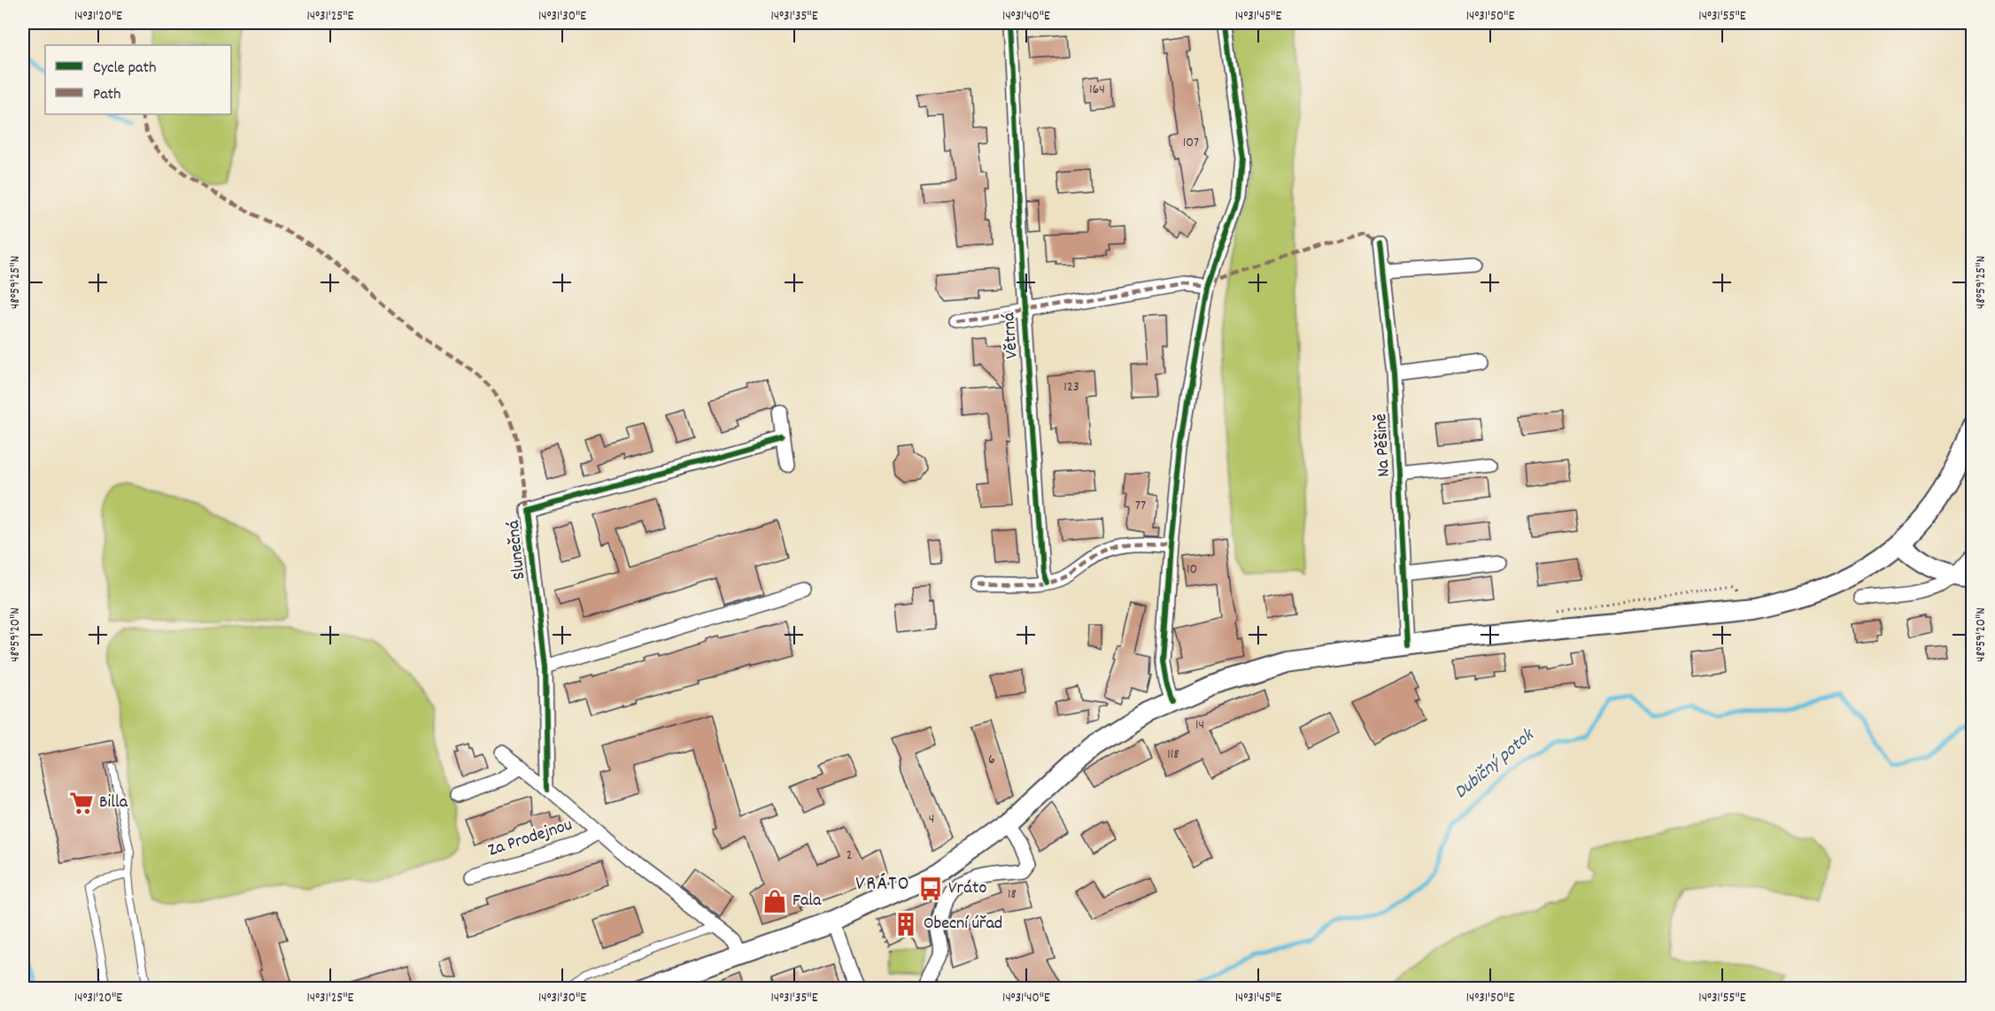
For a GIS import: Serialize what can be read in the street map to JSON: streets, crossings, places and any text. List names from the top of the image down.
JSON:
{
  "streets": {
    "street": [
      "Větrná",
      "Na Pěšině",
      "Slunečná",
      "Za Prodejnou"
    ]
  },
  "districts": ["VRÁTO"],
  "water": ["Dubičný potok"],
  "places": {
    "supermarket": ["Billa"],
    "bus stop": ["Vráto"],
    "shop": ["Fala"],
    "building": ["Obecní úřad"]
  },
  "house_numbers": [
    "164",
    "107",
    "123",
    "77",
    "10",
    "14",
    "118",
    "6",
    "4",
    "2",
    "18"
  ],
  "legend": ["Cycle path", "Path"],
  "coordinates": [
    "14°31'20\"E",
    "14°31'25\"E",
    "14°31'30\"E",
    "14°31'35\"E",
    "14°31'40\"E",
    "14°31'45\"E",
    "14°31'50\"E",
    "14°31'55\"E",
    "48°59'25\"N",
    "48°59'20\"N"
  ]
}
